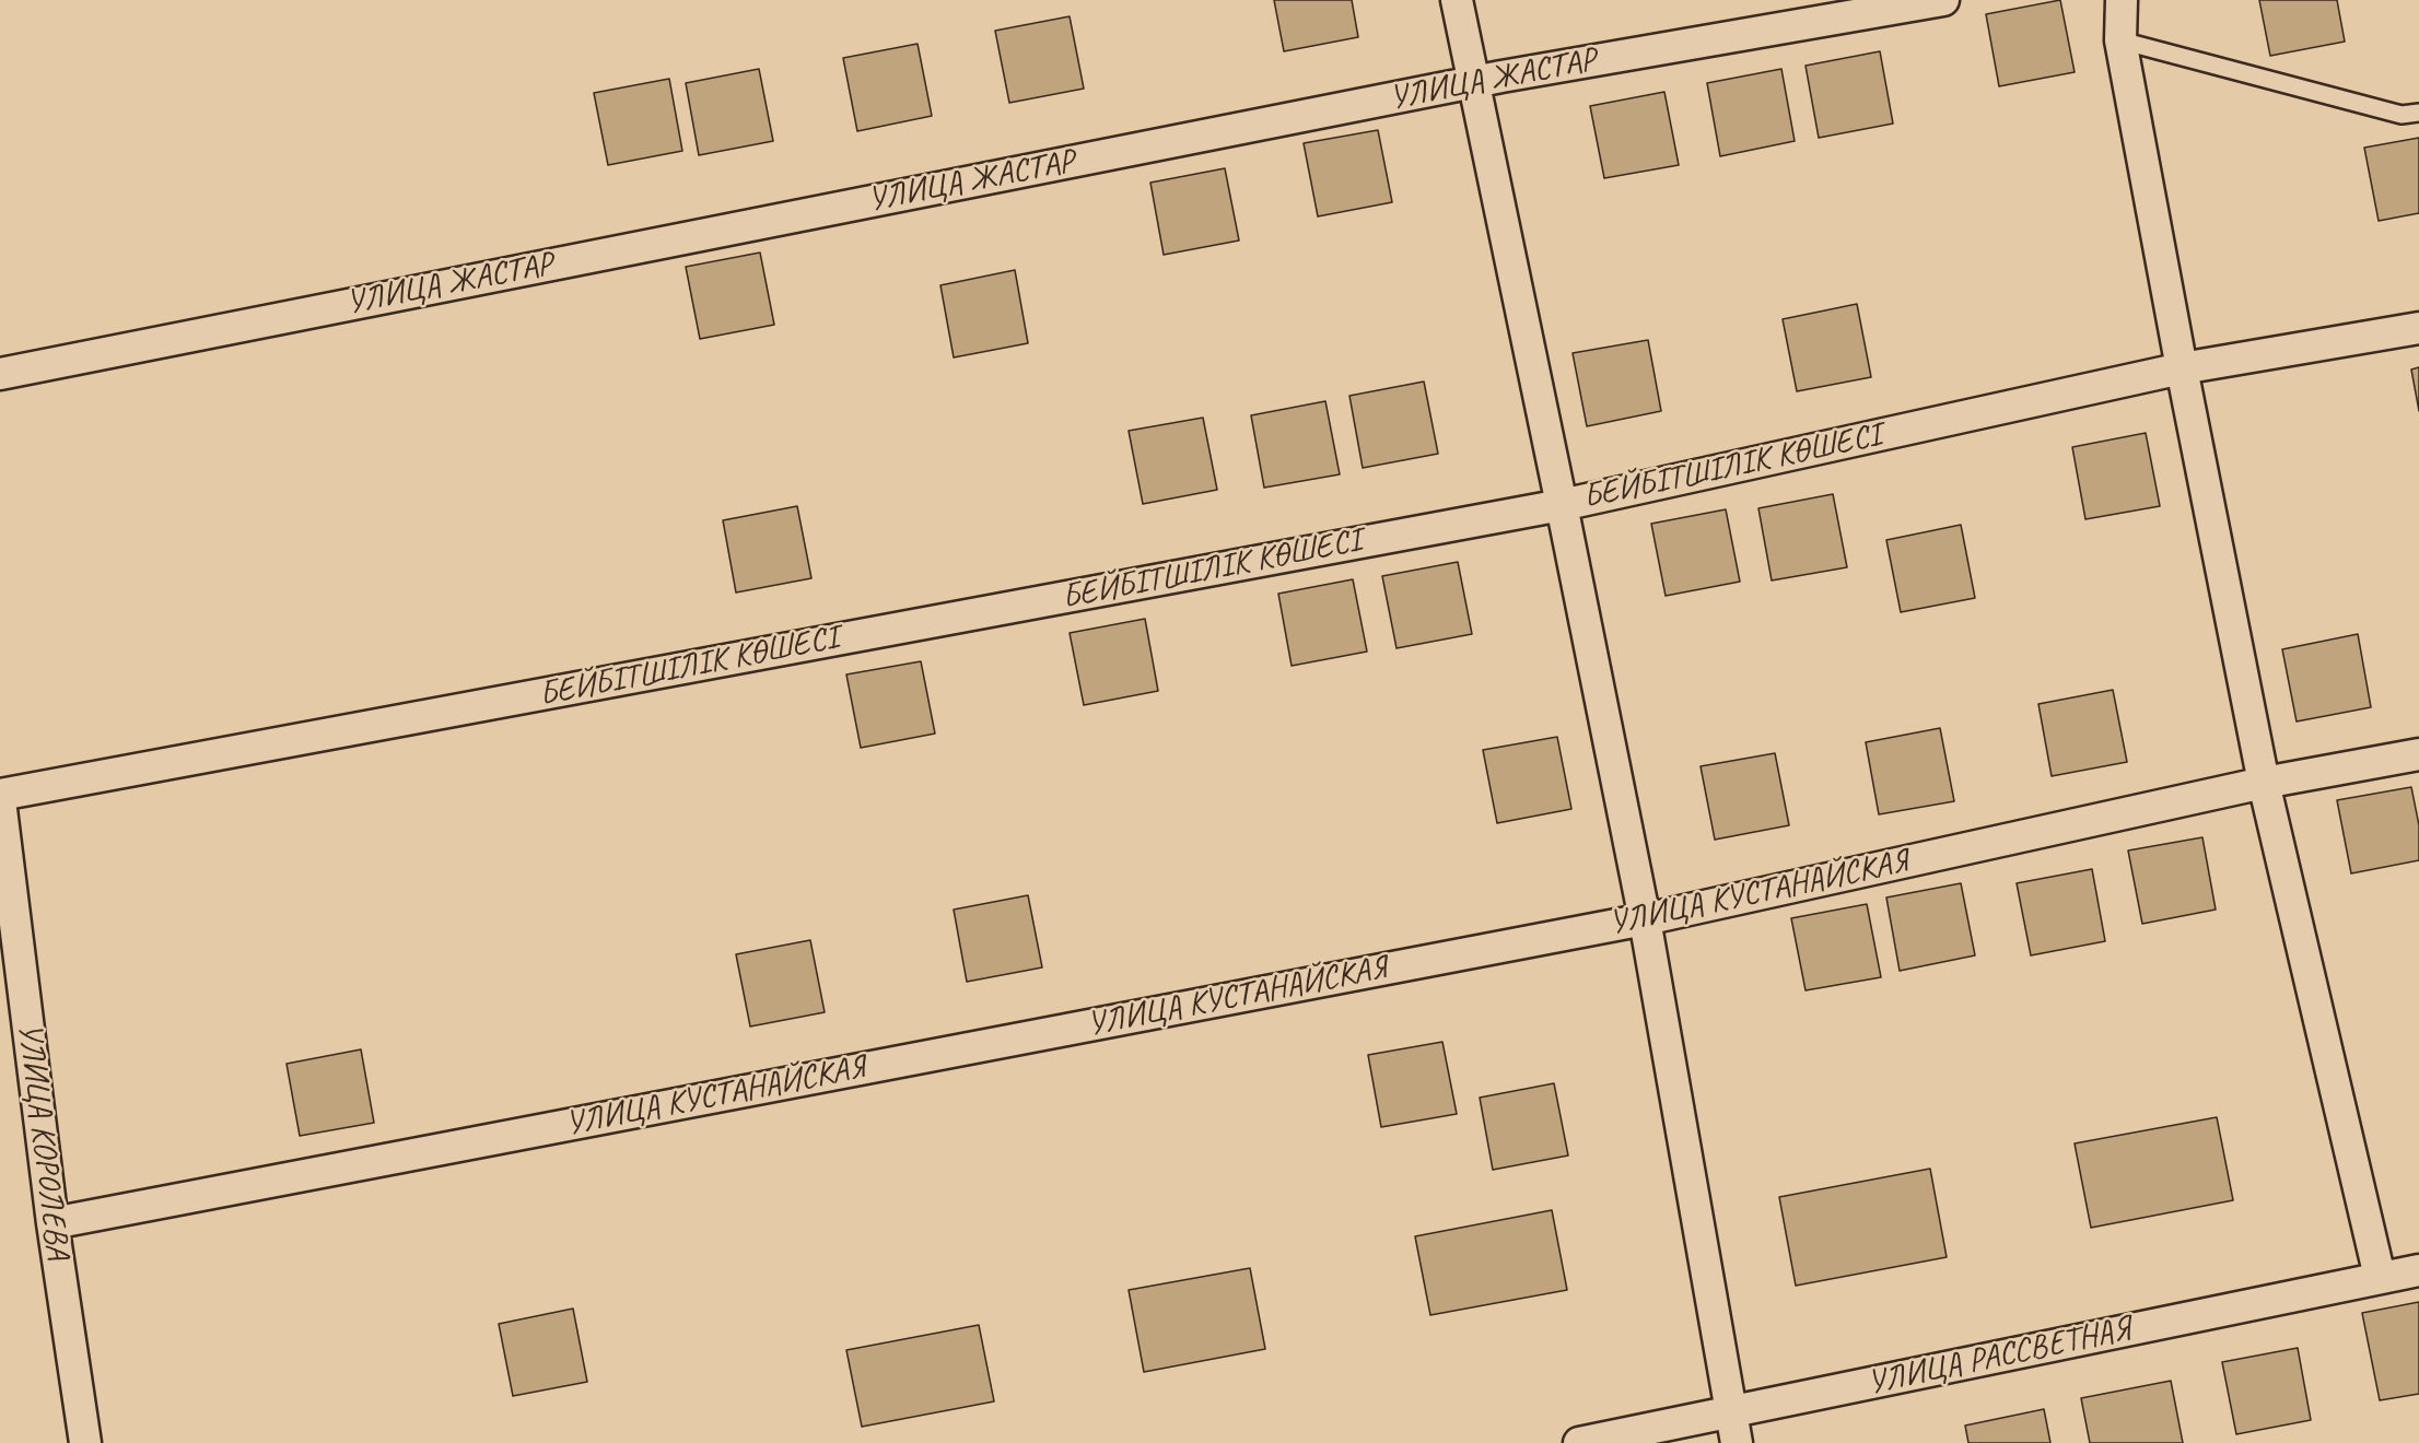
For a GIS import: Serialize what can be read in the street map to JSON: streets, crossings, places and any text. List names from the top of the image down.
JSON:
{
  "streets": {
    "street": [
      "УЛИЦА ЖАСТАР",
      "БЕЙБІТШІЛІК КӨШЕСІ",
      "УЛИЦА КУСТАНАЙСКАЯ",
      "УЛИЦА КОРОЛЕВА",
      "УЛИЦА РАССВЕТНАЯ"
    ]
  },
  "crossings": [
    ["УЛИЦА КУСТАНАЙСКАЯ", "УЛИЦА КОРОЛЕВА"]
  ]
}
